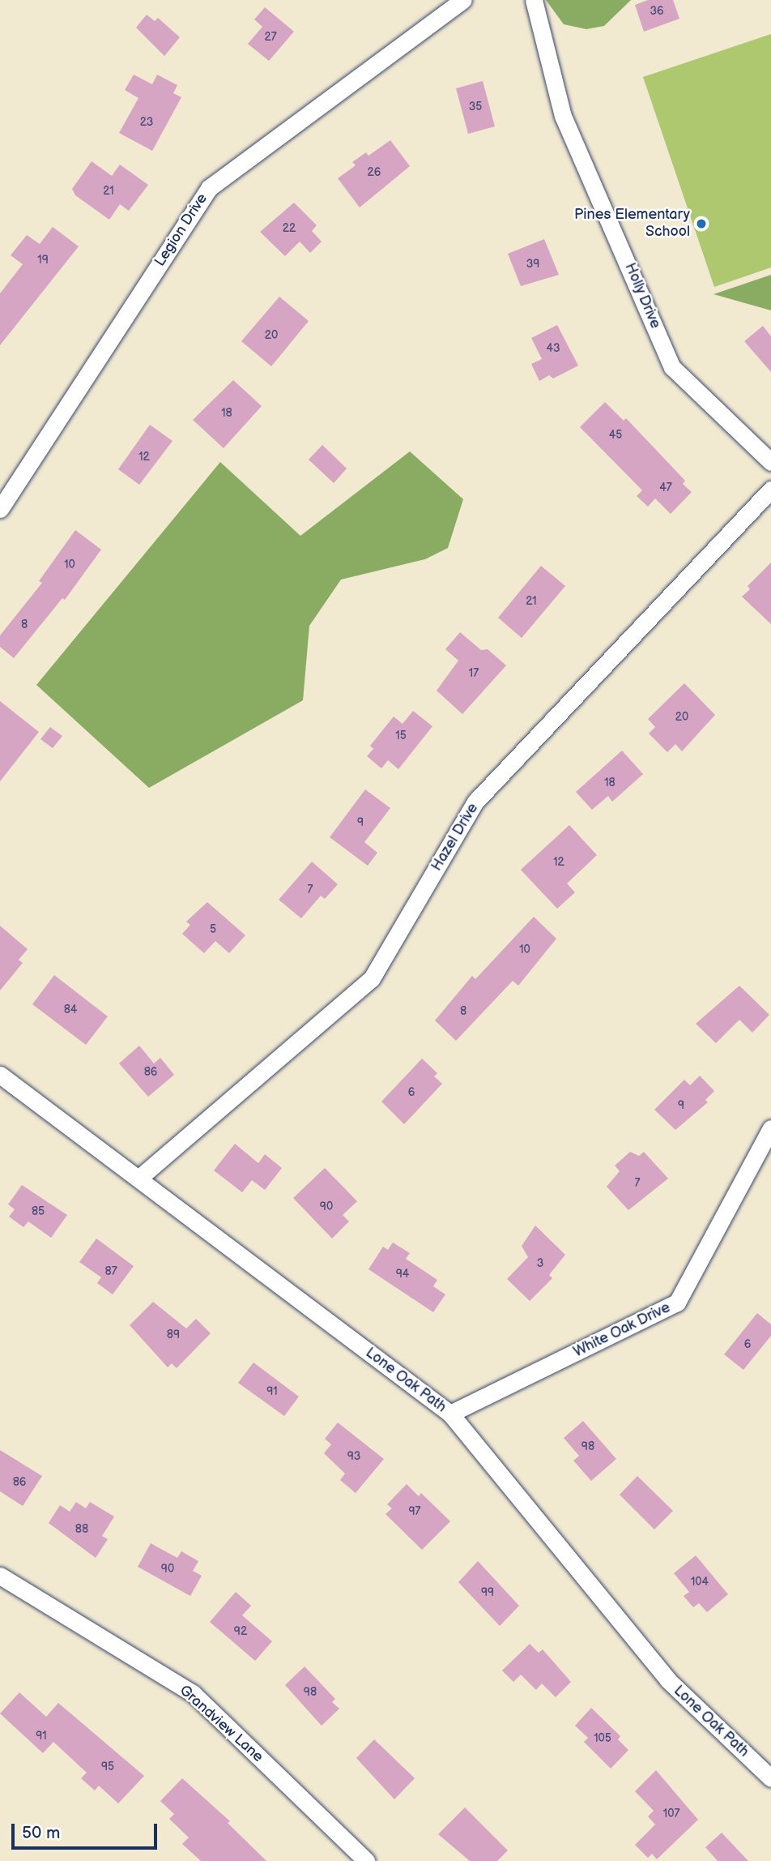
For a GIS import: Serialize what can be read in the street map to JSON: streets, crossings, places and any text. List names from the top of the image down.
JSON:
{
  "streets": {
    "street": [
      "Legion Drive",
      "Holly Drive",
      "Hazel Drive",
      "White Oak Drive",
      "Lone Oak Path",
      "Grandview Lane"
    ]
  },
  "crossings": [
    ["Hazel Drive", "Lone Oak Path"],
    ["White Oak Drive", "Lone Oak Path"]
  ],
  "places": ["Pines Elementary School"],
  "house_numbers": [
    "36",
    "27",
    "35",
    "23",
    "26",
    "21",
    "22",
    "19",
    "39",
    "20",
    "43",
    "18",
    "45",
    "12",
    "47",
    "10",
    "21",
    "8",
    "17",
    "20",
    "15",
    "18",
    "9",
    "12",
    "7",
    "5",
    "10",
    "84",
    "8",
    "86",
    "6",
    "9",
    "7",
    "90",
    "85",
    "3",
    "87",
    "94",
    "89",
    "6",
    "91",
    "98",
    "93",
    "86",
    "97",
    "88",
    "90",
    "104",
    "99",
    "92",
    "98",
    "91",
    "105",
    "95",
    "107"
  ],
  "scale_bar": "50 m"
}
